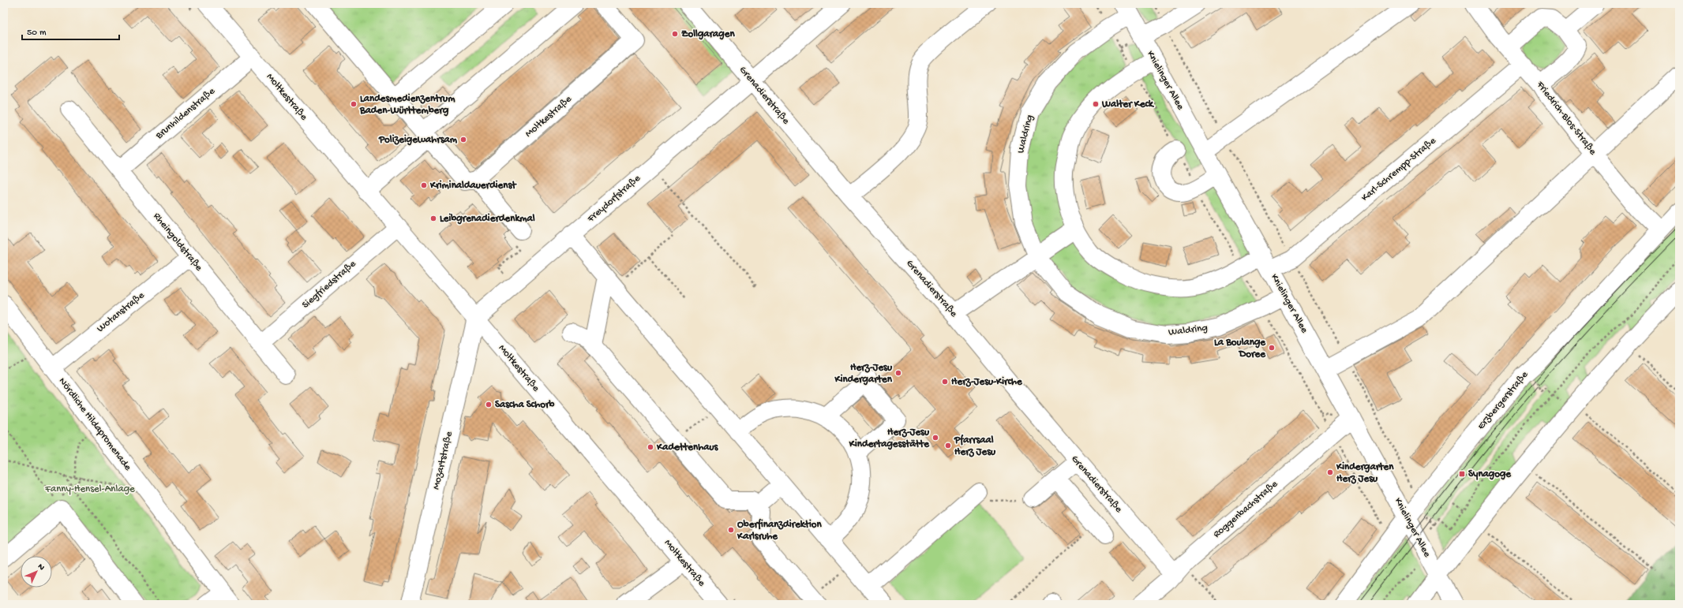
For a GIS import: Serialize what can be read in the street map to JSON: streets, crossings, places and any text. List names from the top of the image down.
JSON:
{
  "streets": {
    "street": [
      "Knielinger Allee",
      "Grenadierstraße",
      "Moltkestraße",
      "Brunhildenstraße",
      "Friedrich-Blos-Straße",
      "Waldring",
      "Karl-Schrempp-Straße",
      "Freydorfstraße",
      "Rheingoldstraße",
      "Siegfriedstraße",
      "Wotanstraße",
      "Erzbergerstraße",
      "Nördliche Hildapromenade",
      "Mozartstraße",
      "Roggenbachstraße"
    ]
  },
  "crossings": [
    ["Knielinger Allee", "Waldring"],
    ["Knielinger Allee", "Karl-Schrempp-Straße"],
    ["Knielinger Allee", "Erzbergerstraße"],
    ["Knielinger Allee", "Roggenbachstraße"],
    ["Grenadierstraße", "Freydorfstraße"],
    ["Grenadierstraße", "Roggenbachstraße"],
    ["Moltkestraße", "Brunhildenstraße"],
    ["Moltkestraße", "Freydorfstraße"],
    ["Moltkestraße", "Siegfriedstraße"],
    ["Moltkestraße", "Mozartstraße"],
    ["Brunhildenstraße", "Rheingoldstraße"],
    ["Friedrich-Blos-Straße", "Karl-Schrempp-Straße"],
    ["Friedrich-Blos-Straße", "Erzbergerstraße"],
    ["Freydorfstraße", "Mozartstraße"],
    ["Rheingoldstraße", "Siegfriedstraße"],
    ["Rheingoldstraße", "Wotanstraße"],
    ["Wotanstraße", "Nördliche Hildapromenade"]
  ],
  "parks": ["Fanny-Hensel-Anlage"],
  "places": {
    "other": [
      "Zollgaragen",
      "Landesmedienzentrum Baden-Württemberg",
      "Walter Keck",
      "Polizeigewahrsam",
      "Kriminaldauerdienst",
      "Leibgrenadierdenkmal",
      "La Boulange Doree",
      "Herz-Jesu Kindergarten",
      "Herz-Jesu-Kirche",
      "Sascha Schorb",
      "Herz-Jesu Kindertagesstätte",
      "Pfarrsaal Herz Jesu",
      "Kadettenhaus",
      "Kindergarten Herz Jesu",
      "Oberfinanzdirektion Karlsruhe"
    ],
    "transit": ["Synagoge"]
  },
  "scale_bar": "50 m",
  "north": "top right"
}
